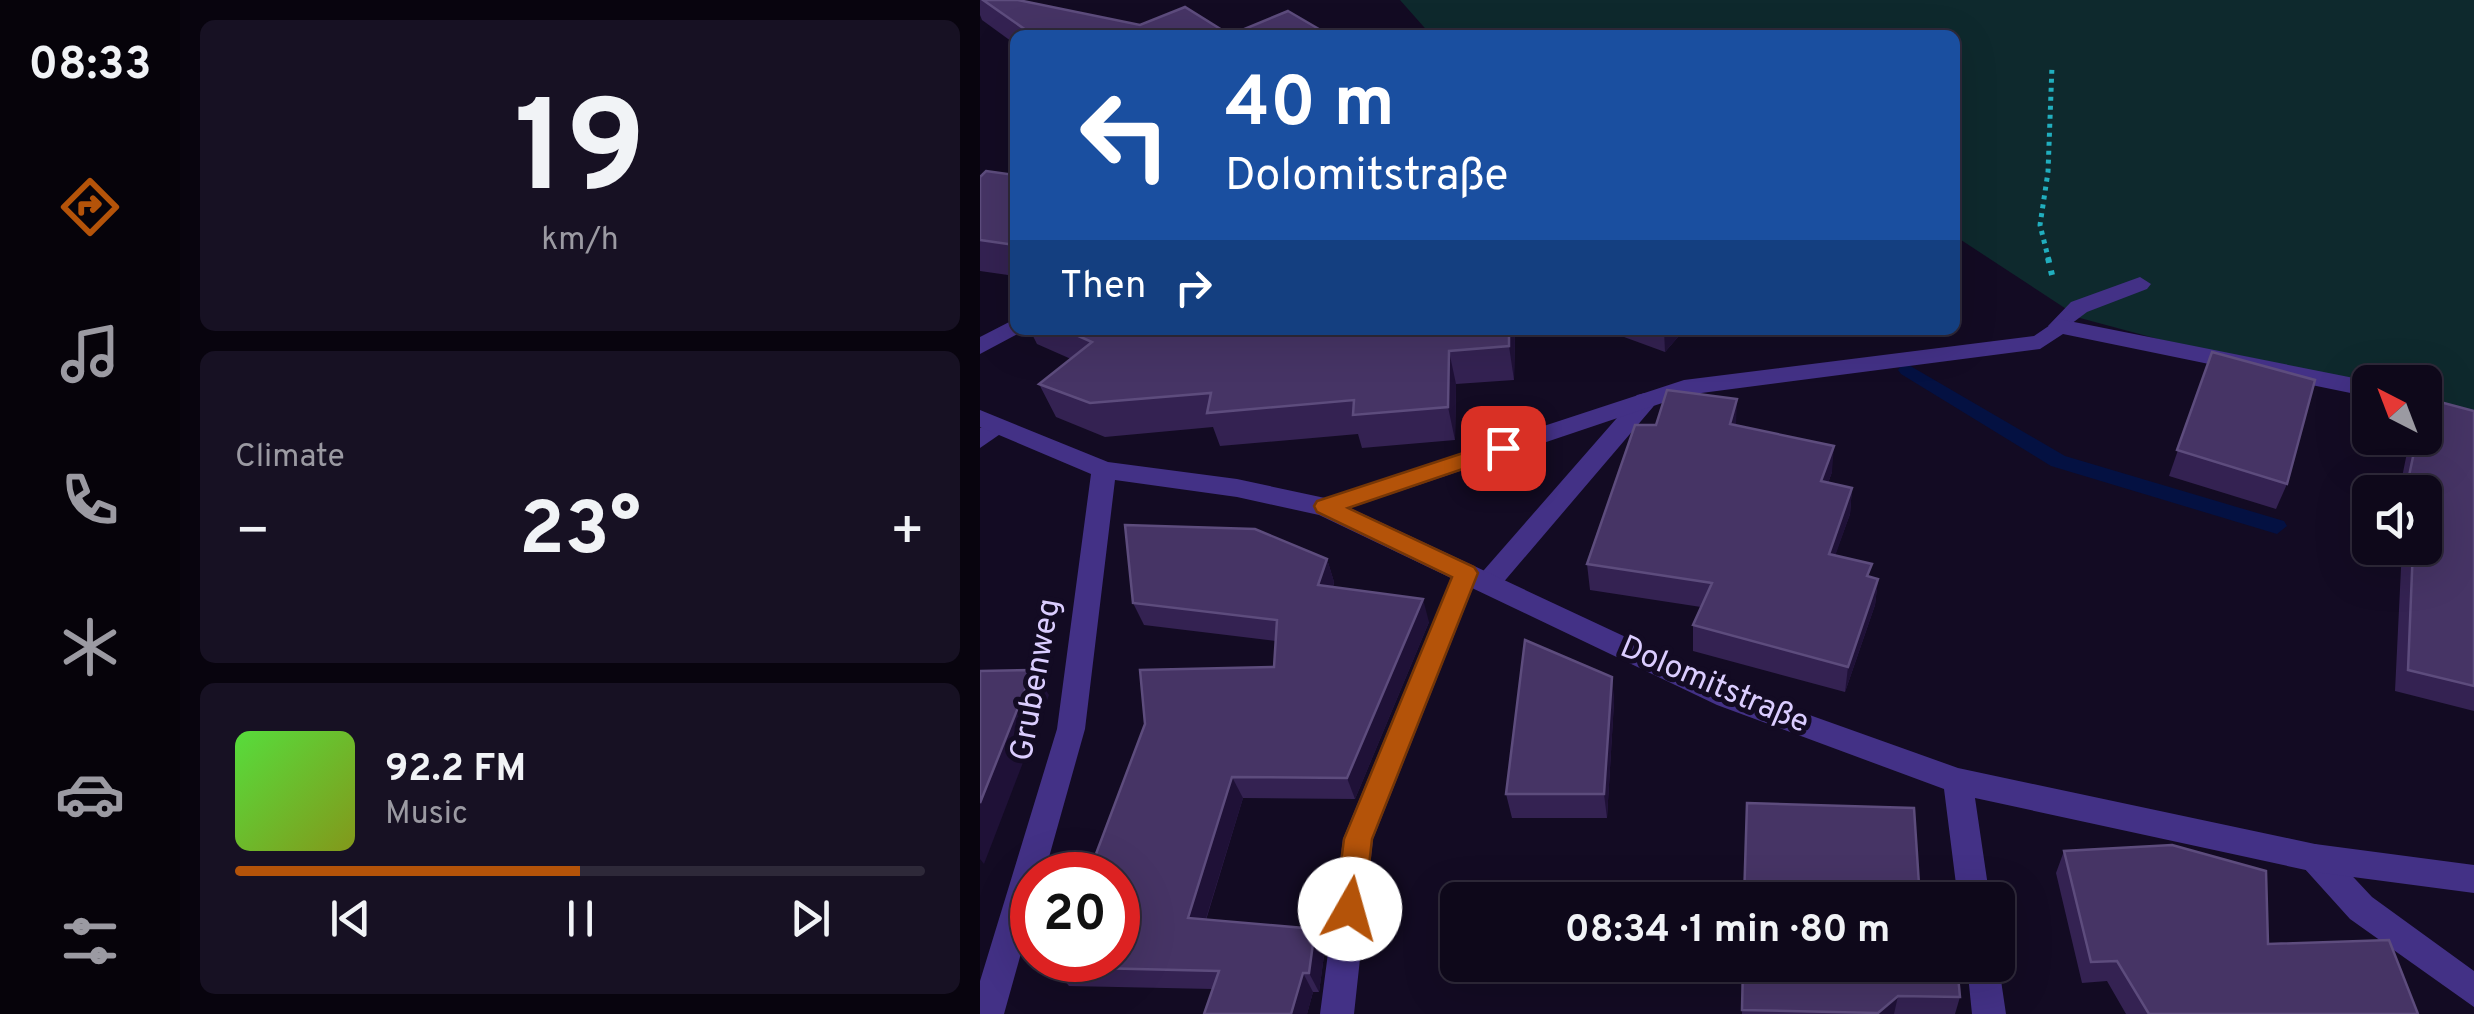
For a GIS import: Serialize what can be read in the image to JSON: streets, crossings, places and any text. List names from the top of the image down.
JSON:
{
  "streets": {
    "street": ["Grubenweg", "Dolomitstraße"]
  },
  "crossings": [
    ["Grubenweg", "Dolomitstraße"]
  ],
  "north": "top left",
  "page": {
    "tabs": "08:33",
    "tile": [
      ["19", "km/h"],
      "Climate"
    ],
    "turn": ["40 m", "Dolomitstraße"],
    "then": "Then",
    "heat": ["−", "23°", "+"],
    "song": ["92.2 FM", "Music"],
    "limit": "20",
    "trip": "08:34 · 1 min · 80 m"
  }
}
